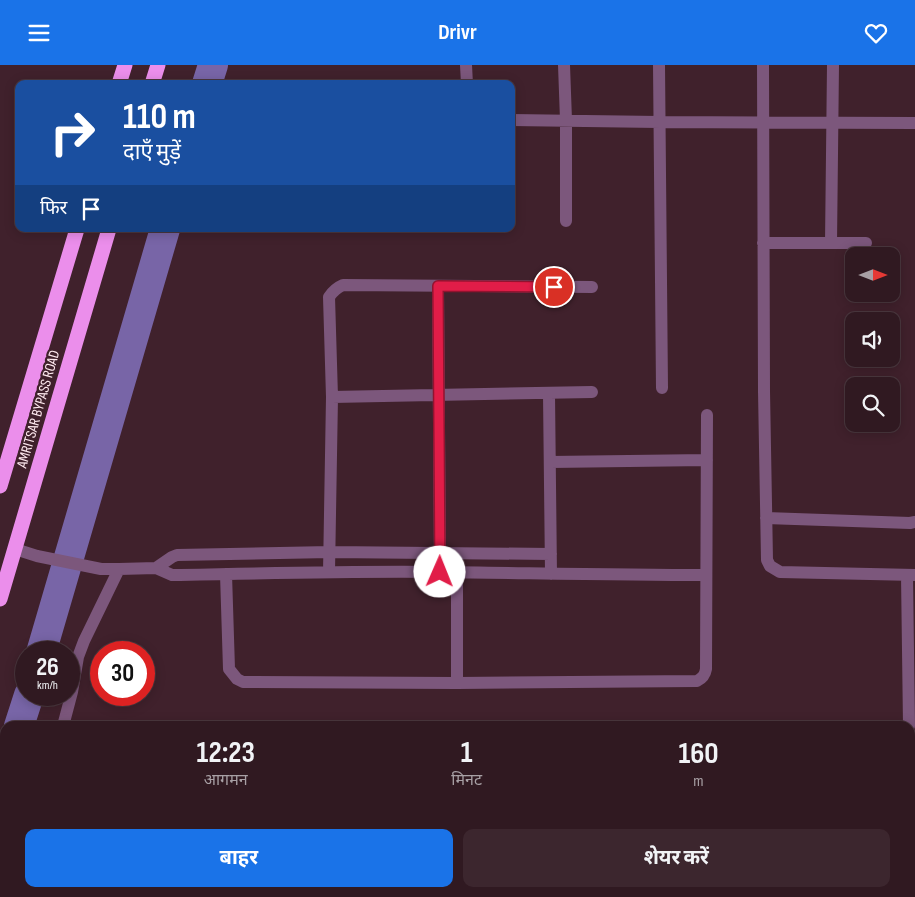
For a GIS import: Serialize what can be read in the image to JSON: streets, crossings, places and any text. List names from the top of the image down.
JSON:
{
  "streets": {
    "highway": ["AMRITSAR BYPASS ROAD"]
  },
  "north": "right",
  "page": {
    "header": "Drivr",
    "turn": ["110 m", "दाएँ मुड़ें"],
    "then": "फिर",
    "speed": "26 km/h",
    "limit": "30",
    "eta": [
      "12:23",
      "आगमन",
      "1",
      "मिनट",
      "160",
      "m"
    ],
    "buttons": ["बाहर", "शेयर करें"]
  }
}
